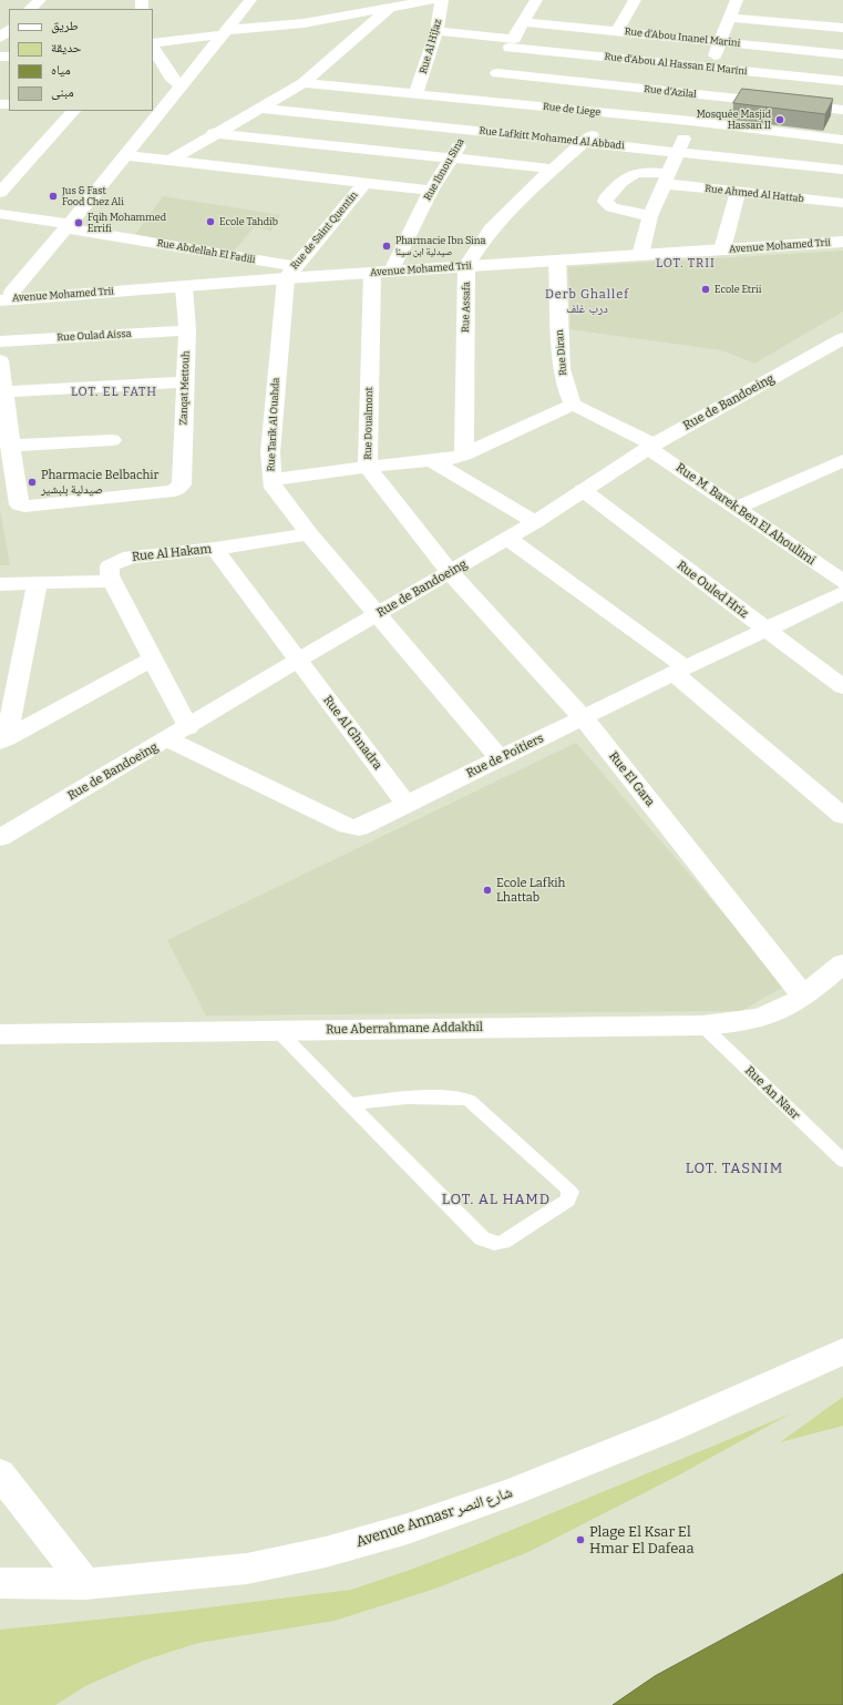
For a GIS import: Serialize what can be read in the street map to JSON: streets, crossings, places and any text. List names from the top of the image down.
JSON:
{
  "streets": {
    "street": [
      "Rue d'Abou Inanel Marini",
      "Rue Al HiJaz",
      "Rue d'Abou Al Hassan El Marini",
      "Rue d'Azilal",
      "Rue de Liege",
      "Rue Lafkitt Mohamed Al Abbadi",
      "Rue Ibnou Sina",
      "Rue Ahmed Al Hattab",
      "Rue de Saint Quentin",
      "Avenue Mohamed Trii",
      "Rue Abdellah El Fadili",
      "Rue Assafa",
      "Rue Oulad Aissa",
      "Rue Diran",
      "Zanqat Mettouh",
      "Rue de Bandoeing",
      "Rue Doualmont",
      "Rue Tarik Al Ouahda",
      "Rue M. Barek Ben El Ahoulimi",
      "Rue Al Hakam",
      "Rue Ouled Hriz",
      "Rue Al Ghnadra",
      "Rue de Poitiers",
      "Rue El Gara",
      "Rue Aberrahmane Addakhil",
      "Avenue Annasr شارع النصر"
    ],
    "lane": ["Rue An Nasr"]
  },
  "crossings": [
    ["Rue d'Abou Inanel Marini", "Rue Ibnou Sina"],
    ["Rue Al HiJaz", "Rue d'Abou Al Hassan El Marini"],
    ["Rue Al HiJaz", "Rue de Liege"],
    ["Rue d'Abou Al Hassan El Marini", "Rue Ibnou Sina"],
    ["Rue d'Azilal", "Rue Ibnou Sina"],
    ["Rue de Liege", "Rue Ibnou Sina"],
    ["Rue de Liege", "Rue Assafa"],
    ["Rue Lafkitt Mohamed Al Abbadi", "Rue Ibnou Sina"],
    ["Rue Lafkitt Mohamed Al Abbadi", "Rue Assafa"],
    ["Rue Ibnou Sina", "Avenue Mohamed Trii"],
    ["Rue de Saint Quentin", "Avenue Mohamed Trii"],
    ["Rue de Saint Quentin", "Rue Abdellah El Fadili"],
    ["Rue de Saint Quentin", "Rue Tarik Al Ouahda"],
    ["Avenue Mohamed Trii", "Rue Abdellah El Fadili"],
    ["Avenue Mohamed Trii", "Rue Assafa"],
    ["Avenue Mohamed Trii", "Rue Diran"],
    ["Avenue Mohamed Trii", "Zanqat Mettouh"],
    ["Avenue Mohamed Trii", "Rue Doualmont"],
    ["Avenue Mohamed Trii", "Rue Tarik Al Ouahda"],
    ["Rue Abdellah El Fadili", "Rue Tarik Al Ouahda"],
    ["Rue Oulad Aissa", "Zanqat Mettouh"],
    ["Rue de Bandoeing", "Rue Doualmont"],
    ["Rue de Bandoeing", "Rue Tarik Al Ouahda"],
    ["Rue de Bandoeing", "Rue M. Barek Ben El Ahoulimi"],
    ["Rue de Bandoeing", "Rue Ouled Hriz"],
    ["Rue de Bandoeing", "Rue Al Ghnadra"],
    ["Rue de Bandoeing", "Rue de Poitiers"],
    ["Rue de Bandoeing", "Rue El Gara"],
    ["Rue Doualmont", "Rue El Gara"],
    ["Rue Tarik Al Ouahda", "Rue Al Hakam"],
    ["Rue Tarik Al Ouahda", "Rue de Poitiers"],
    ["Rue Al Hakam", "Rue Al Ghnadra"],
    ["Rue Ouled Hriz", "Rue de Poitiers"],
    ["Rue Al Ghnadra", "Rue de Poitiers"],
    ["Rue de Poitiers", "Rue El Gara"],
    ["Rue El Gara", "Rue Aberrahmane Addakhil"],
    ["Rue Aberrahmane Addakhil", "Rue An Nasr"]
  ],
  "districts": [
    "LOT. TRII",
    "Derb Ghallef درب غلف",
    "LOT. EL FATH",
    "LOT. TASNIM",
    "LOT. AL HAMD"
  ],
  "places": [
    "Mosquée Masjid Hassan II",
    "Jus & Fast Food Chez Ali",
    "Ecole Tahdib",
    "Fqih Mohammed Errifi",
    "Pharmacie Ibn Sina صيدلية ابن سينا",
    "Ecole Etrii",
    "Pharmacie Belbachir صيدلية بلبشير",
    "Ecole Lafkih Lhattab",
    "Plage El Ksar El Hmar El Dafeaa"
  ],
  "legend": [
    "طريق",
    "حديقة",
    "مياه",
    "مبنى"
  ]
}
